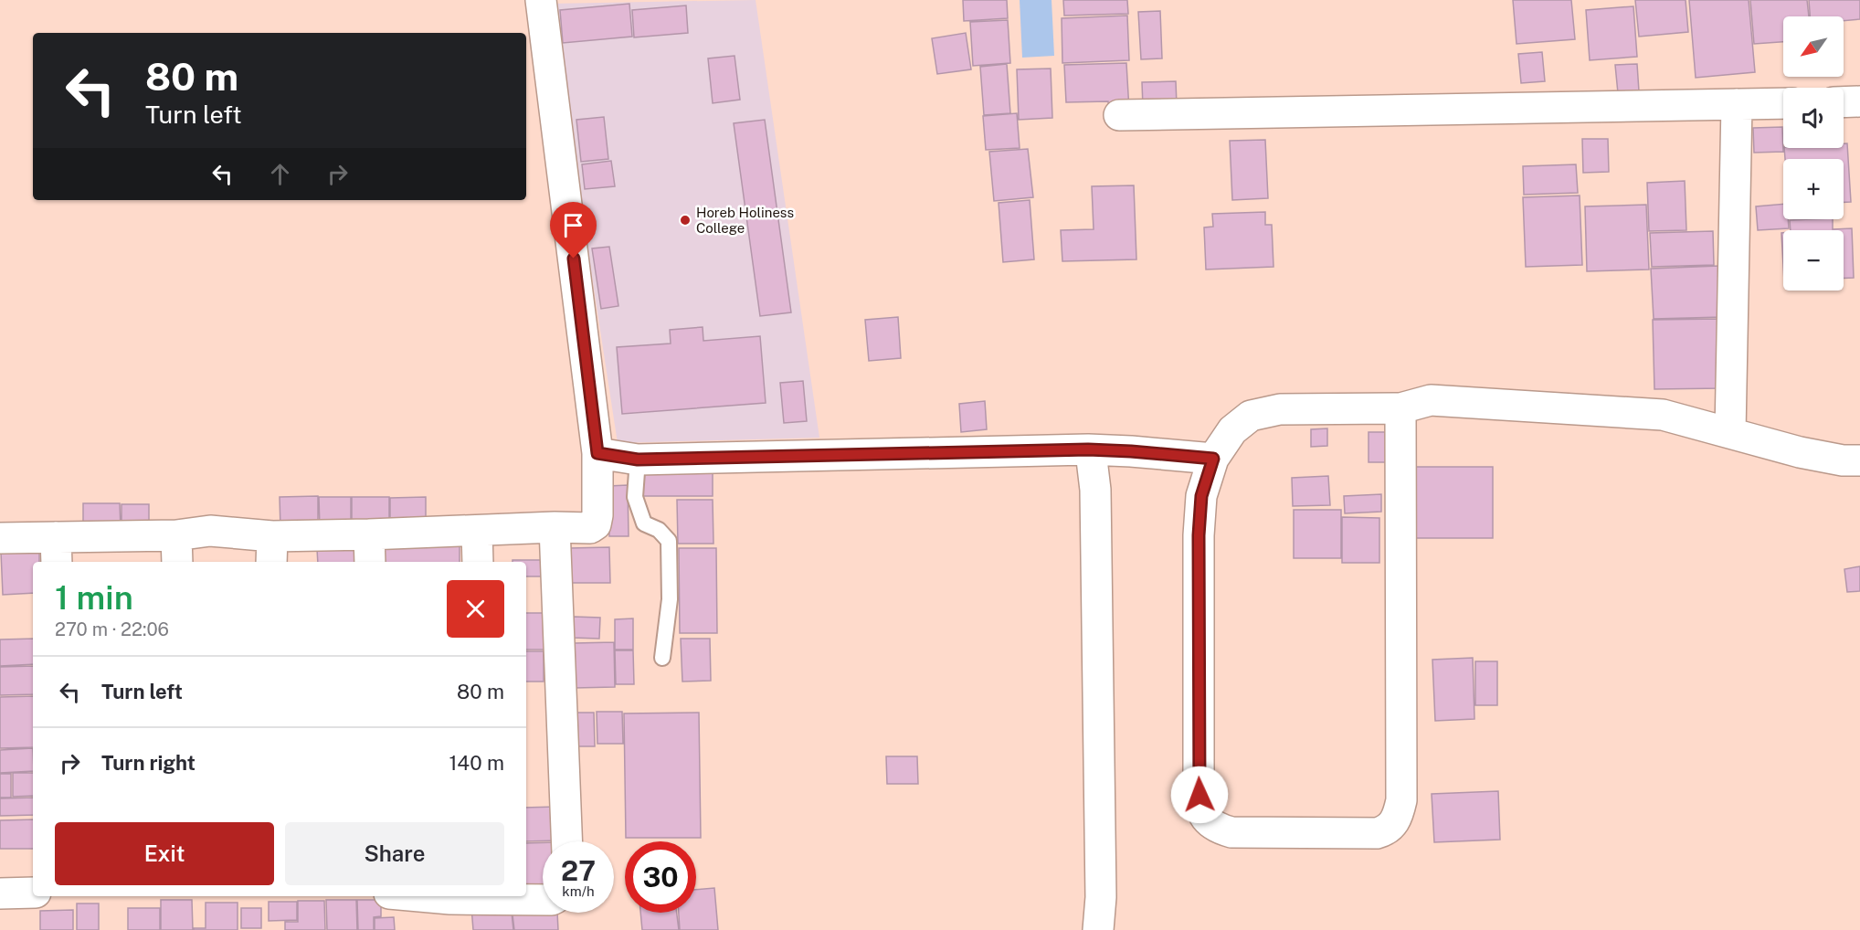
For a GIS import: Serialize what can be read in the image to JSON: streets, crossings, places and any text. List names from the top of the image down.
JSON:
{
  "places": ["Horeb Holiness College"],
  "north": "bottom left",
  "page": {
    "map_buttons": ["+", "−"],
    "turn": ["80 m", "Turn left"],
    "heading": ["1 min", "270 m · 22:06"],
    "list": [
      {
        "name": "Turn left",
        "value": "80 m"
      },
      {
        "name": "Turn right",
        "value": "140 m"
      }
    ],
    "buttons": ["Exit", "Share"],
    "speed": "27 km/h",
    "limit": "30"
  }
}
